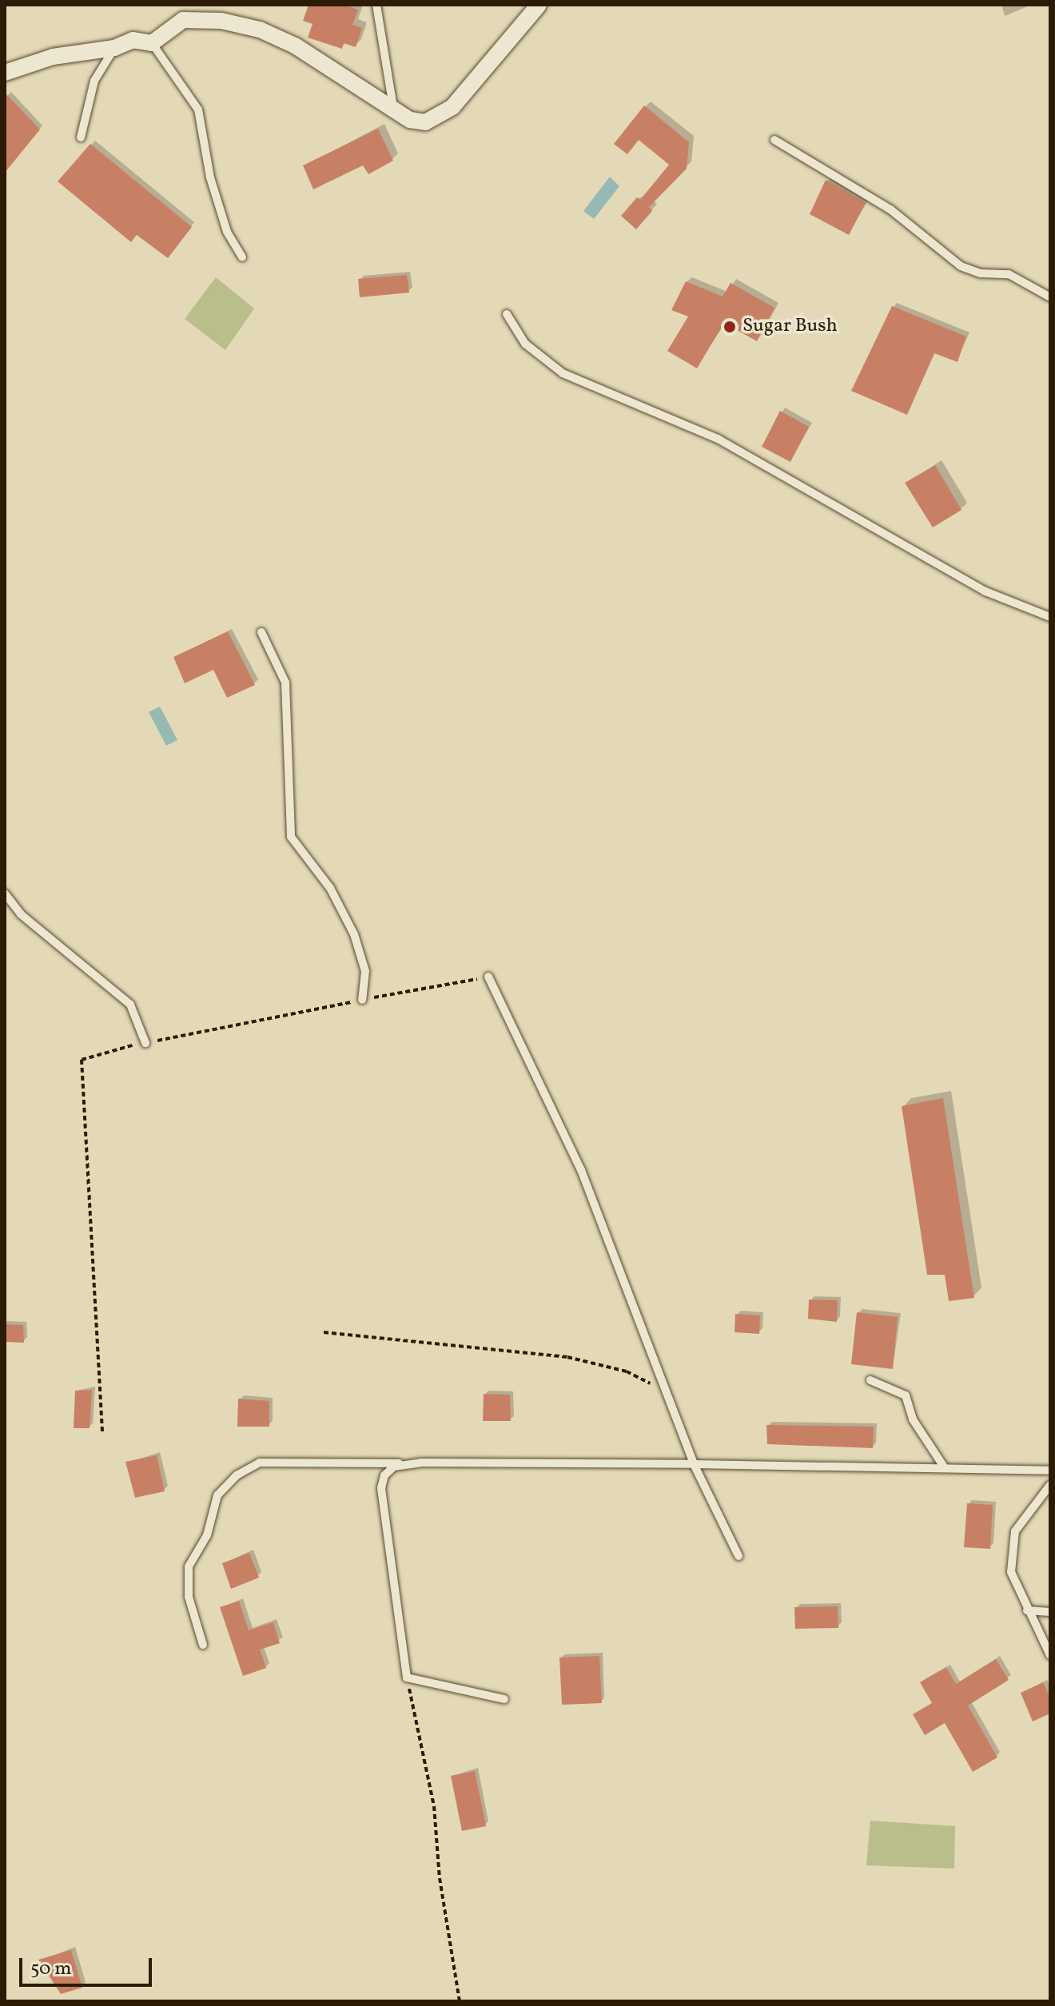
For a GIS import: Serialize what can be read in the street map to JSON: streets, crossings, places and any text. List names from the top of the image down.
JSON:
{
  "places": ["Sugar Bush"],
  "scale_bar": "50 m"
}
